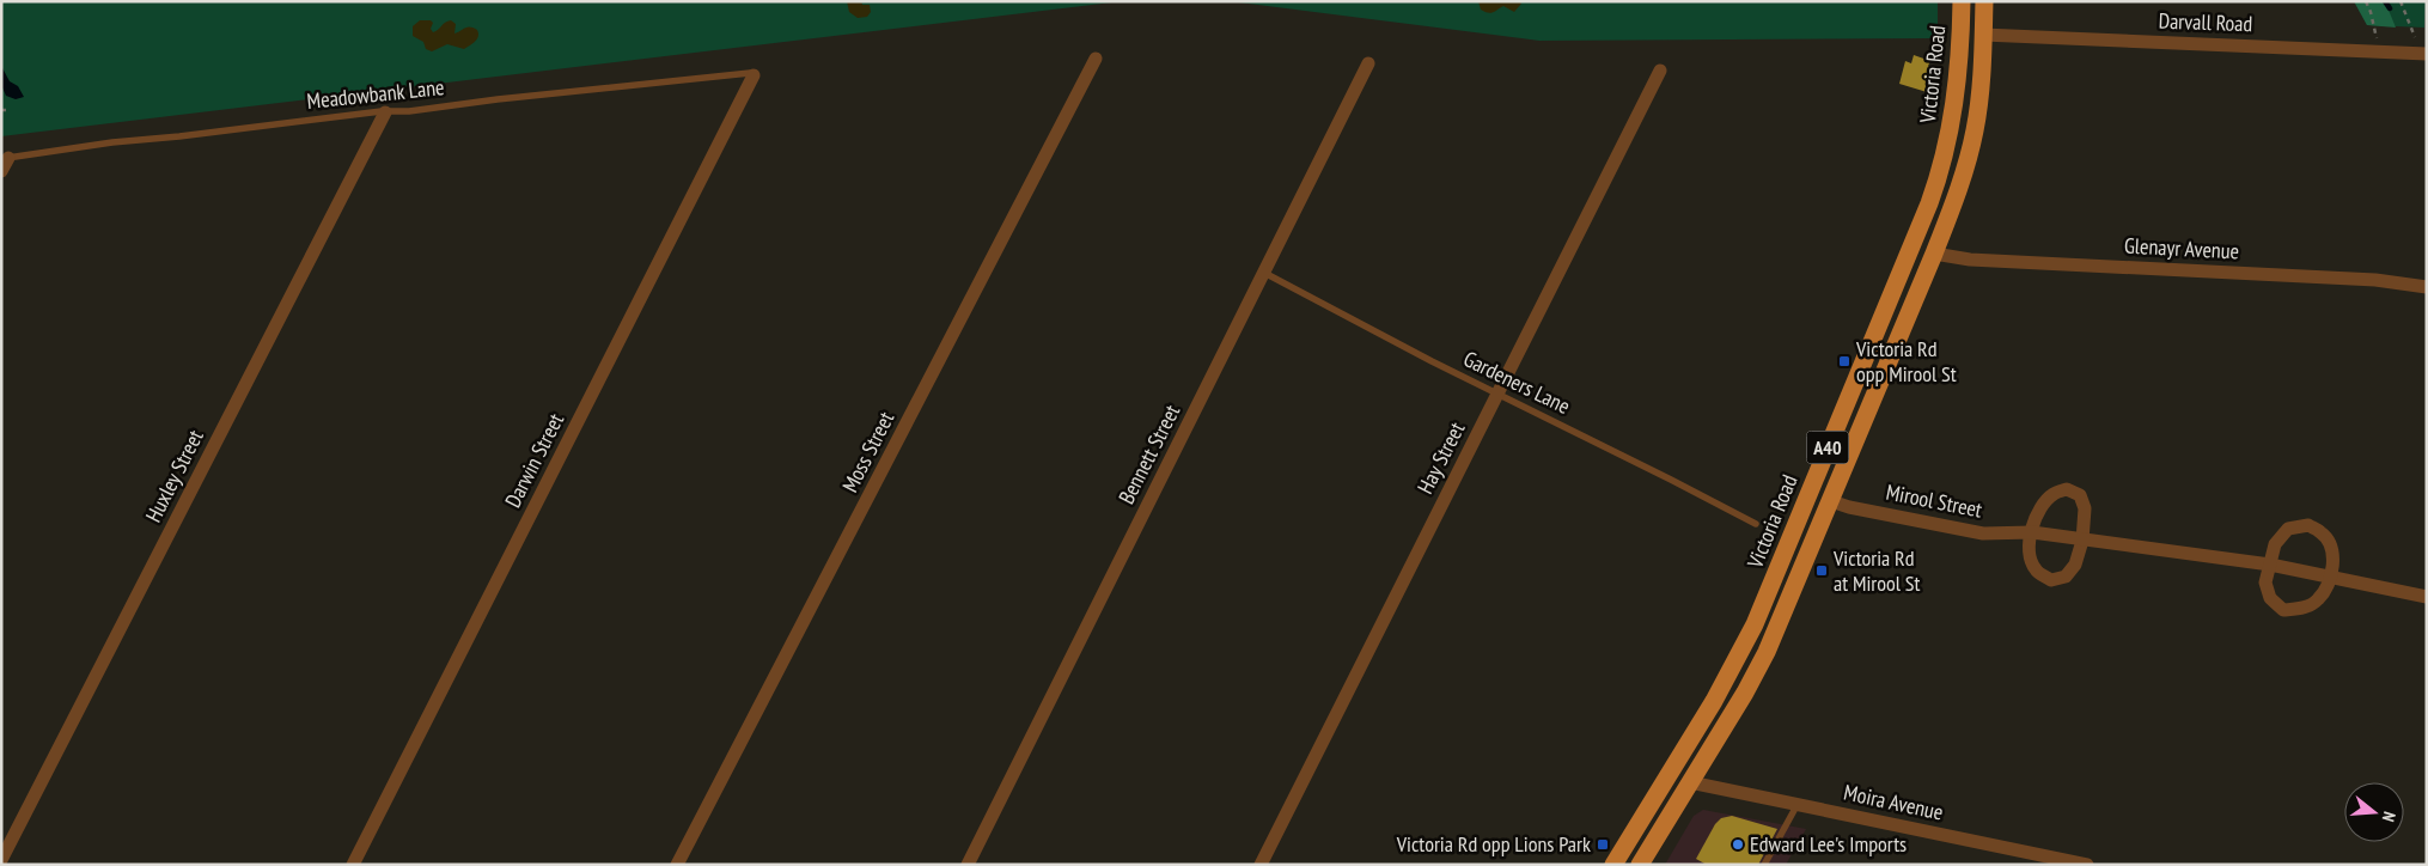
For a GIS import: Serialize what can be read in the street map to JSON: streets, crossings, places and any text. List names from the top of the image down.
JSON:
{
  "streets": {
    "highway": ["Victoria Road", "A40"],
    "street": [
      "Darvall Road",
      "Glenayr Avenue",
      "Moss Street",
      "Bennett Street",
      "Hay Street",
      "Darwin Street",
      "Huxley Street",
      "Mirool Street",
      "Moira Avenue"
    ],
    "lane": ["Meadowbank Lane", "Gardeners Lane"]
  },
  "crossings": [
    ["Darvall Road", "A40"],
    ["Meadowbank Lane", "Darwin Street"],
    ["Meadowbank Lane", "Huxley Street"],
    ["Glenayr Avenue", "A40"],
    ["Gardeners Lane", "Bennett Street"],
    ["Gardeners Lane", "Hay Street"],
    ["A40", "Mirool Street"],
    ["A40", "Moira Avenue"]
  ],
  "places": {
    "transit": ["Victoria Rd opp Mirool St", "Victoria Rd at Mirool St", "Victoria Rd opp Lions Park"],
    "other": ["Edward Lee's Imports"]
  },
  "north": "right"
}
